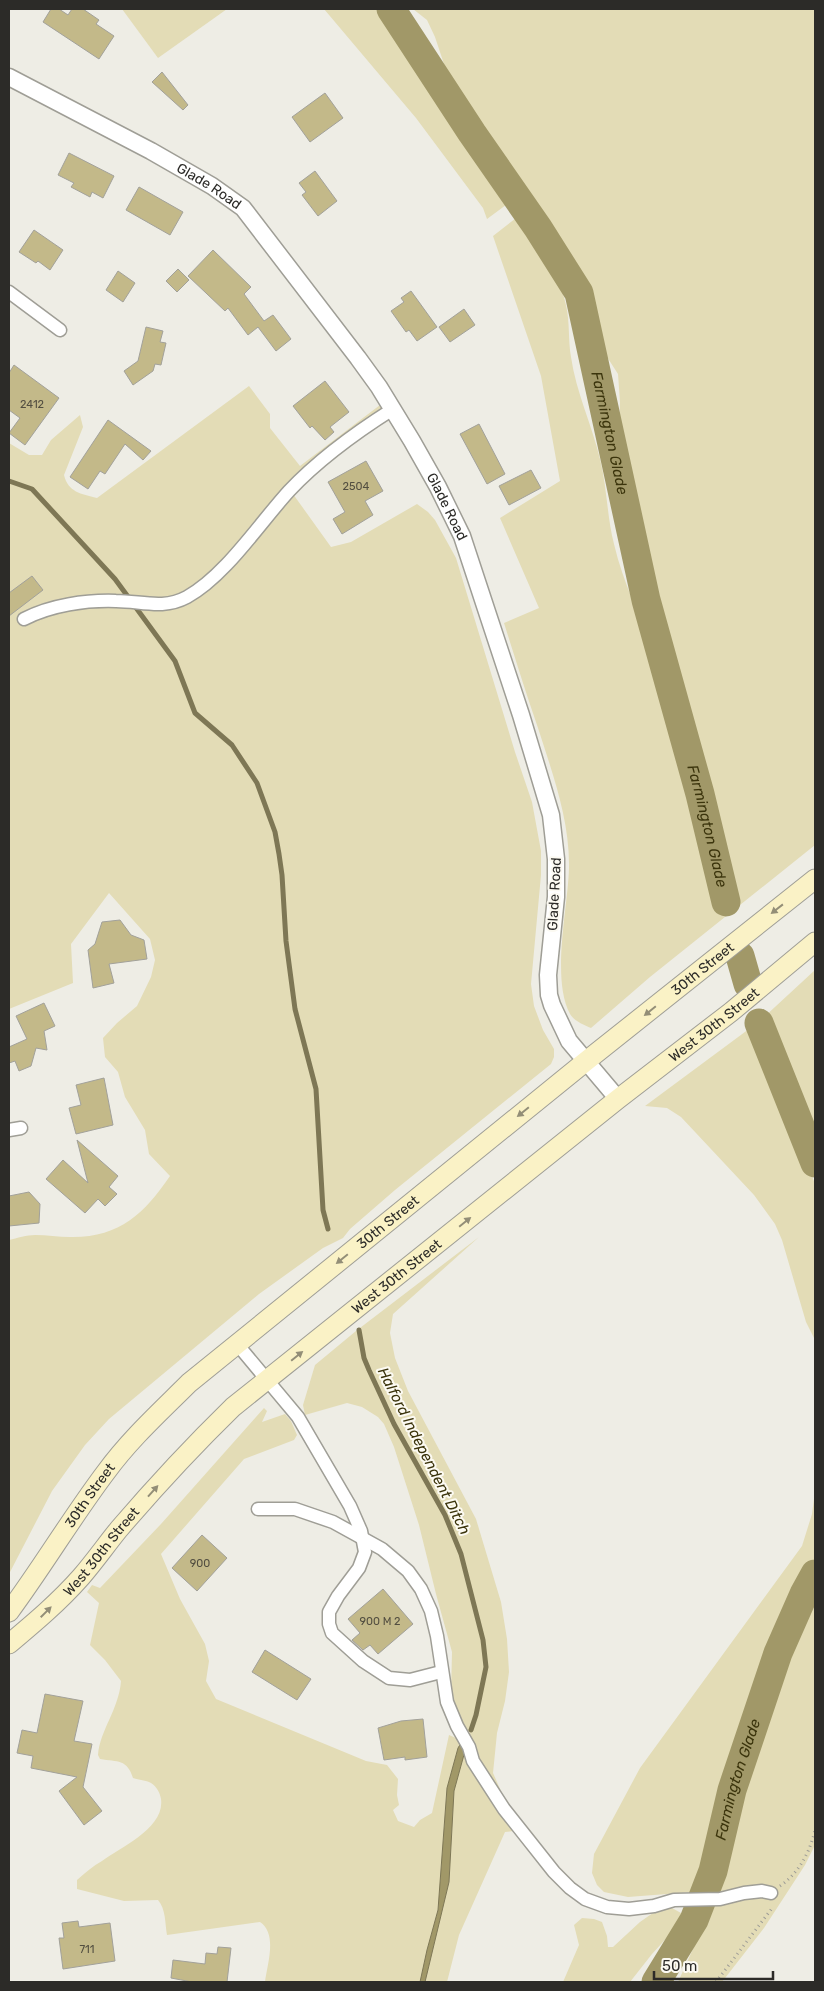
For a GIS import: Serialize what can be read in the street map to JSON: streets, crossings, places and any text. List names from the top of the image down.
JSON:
{
  "streets": {
    "main road": ["30th Street", "West 30th Street"],
    "street": ["Glade Road"]
  },
  "crossings": [
    ["Glade Road", "30th Street"],
    ["Glade Road", "West 30th Street"]
  ],
  "one_way": ["30th Street", "West 30th Street"],
  "water": ["Farmington Glade", "Halford Independent Ditch"],
  "house_numbers": [
    "2412",
    "2504",
    "900",
    "900 M 2",
    "711"
  ],
  "scale_bar": "50 m"
}
